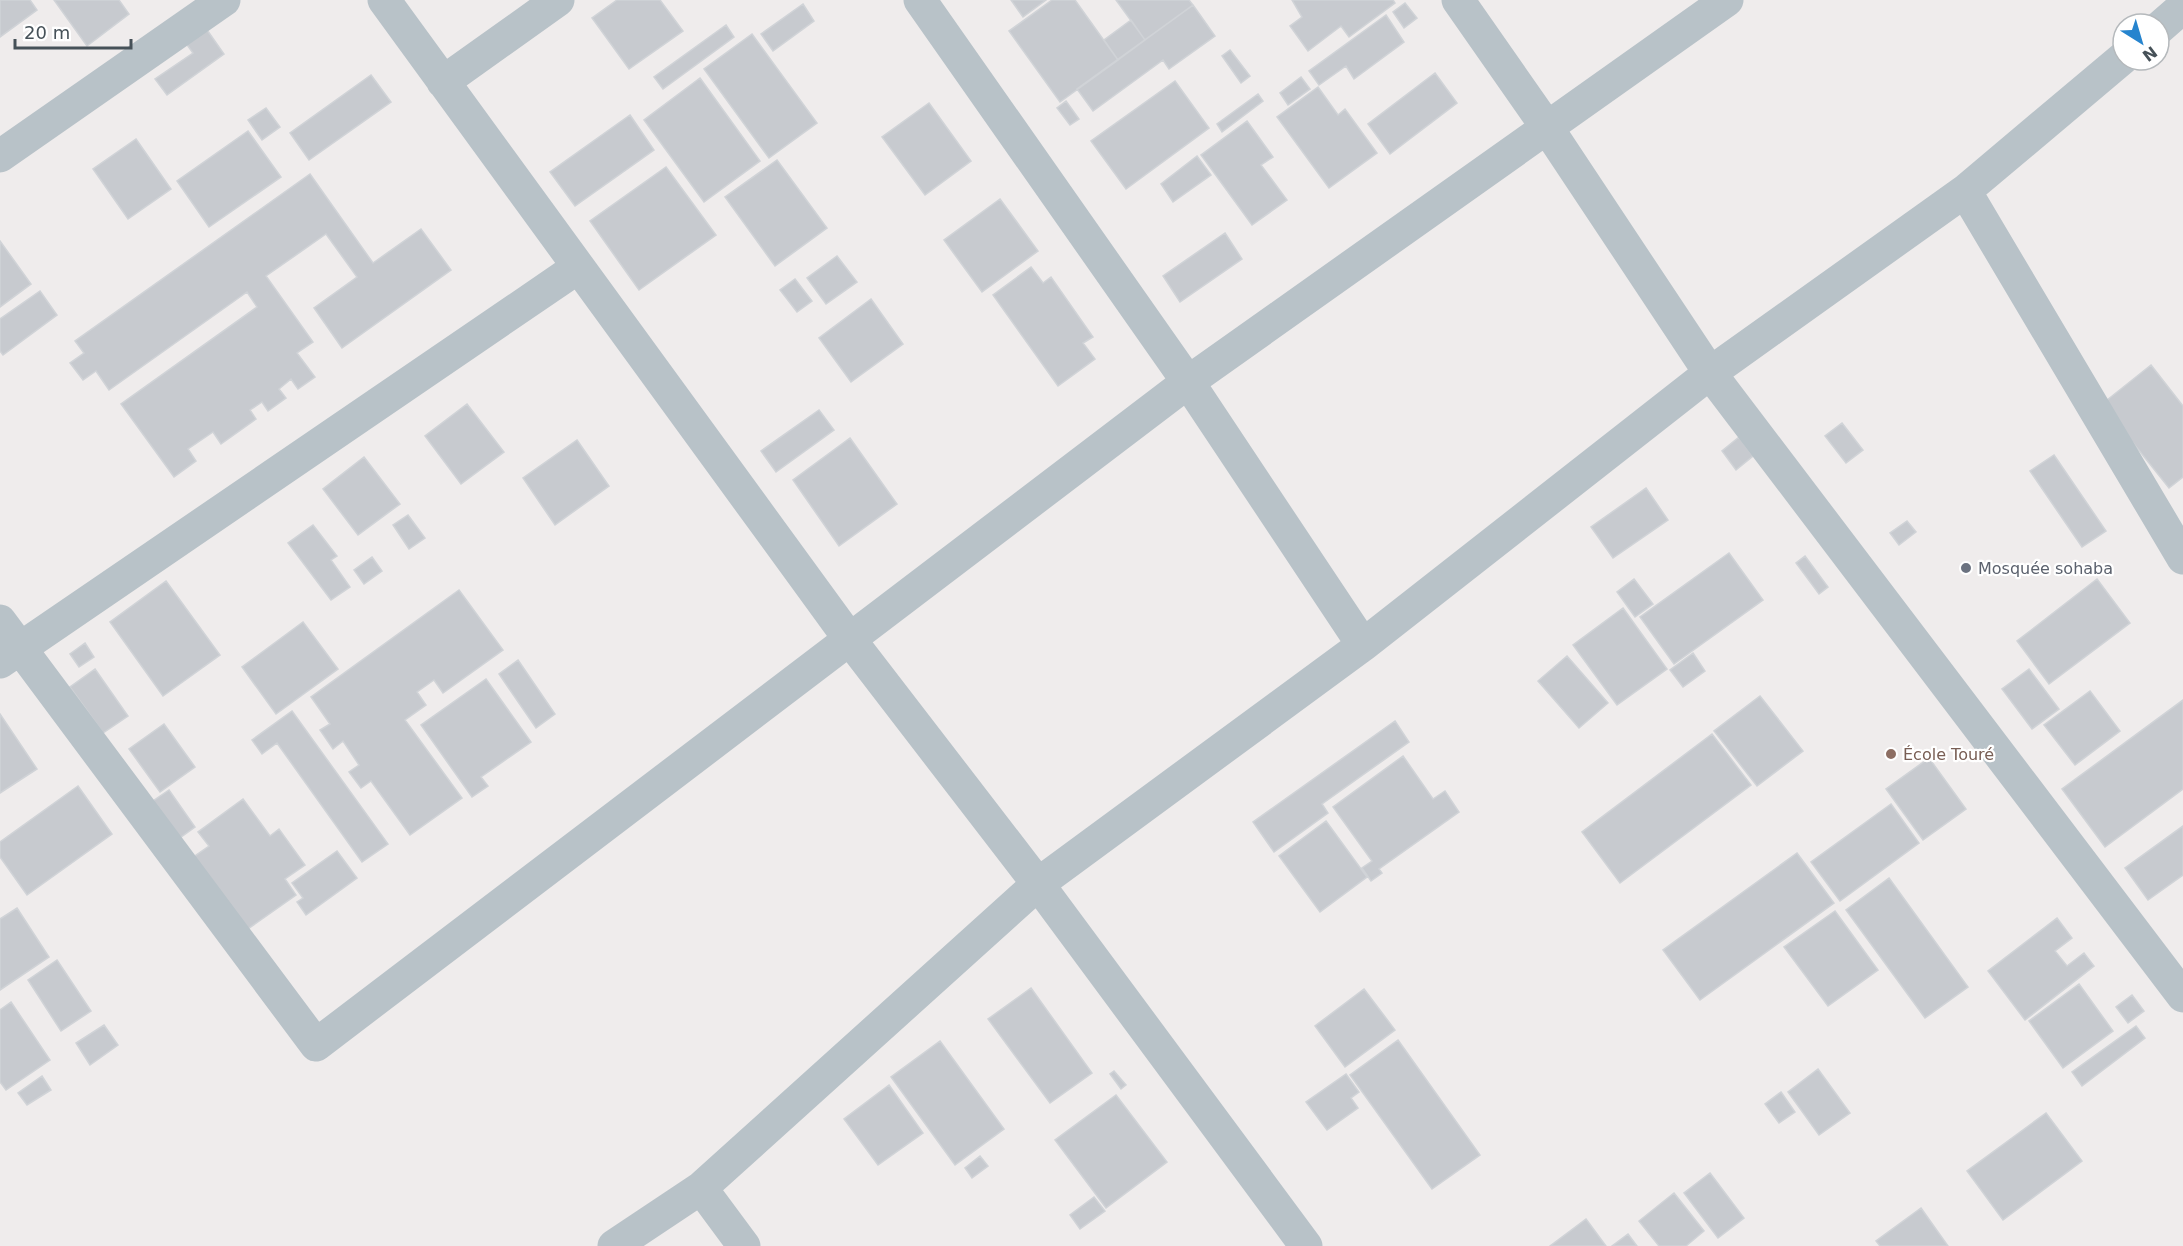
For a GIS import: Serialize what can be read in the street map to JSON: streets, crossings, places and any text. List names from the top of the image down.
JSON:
{
  "places": ["Mosquée sohaba", "École Touré"],
  "scale_bar": "20 m",
  "north": "bottom right"
}
